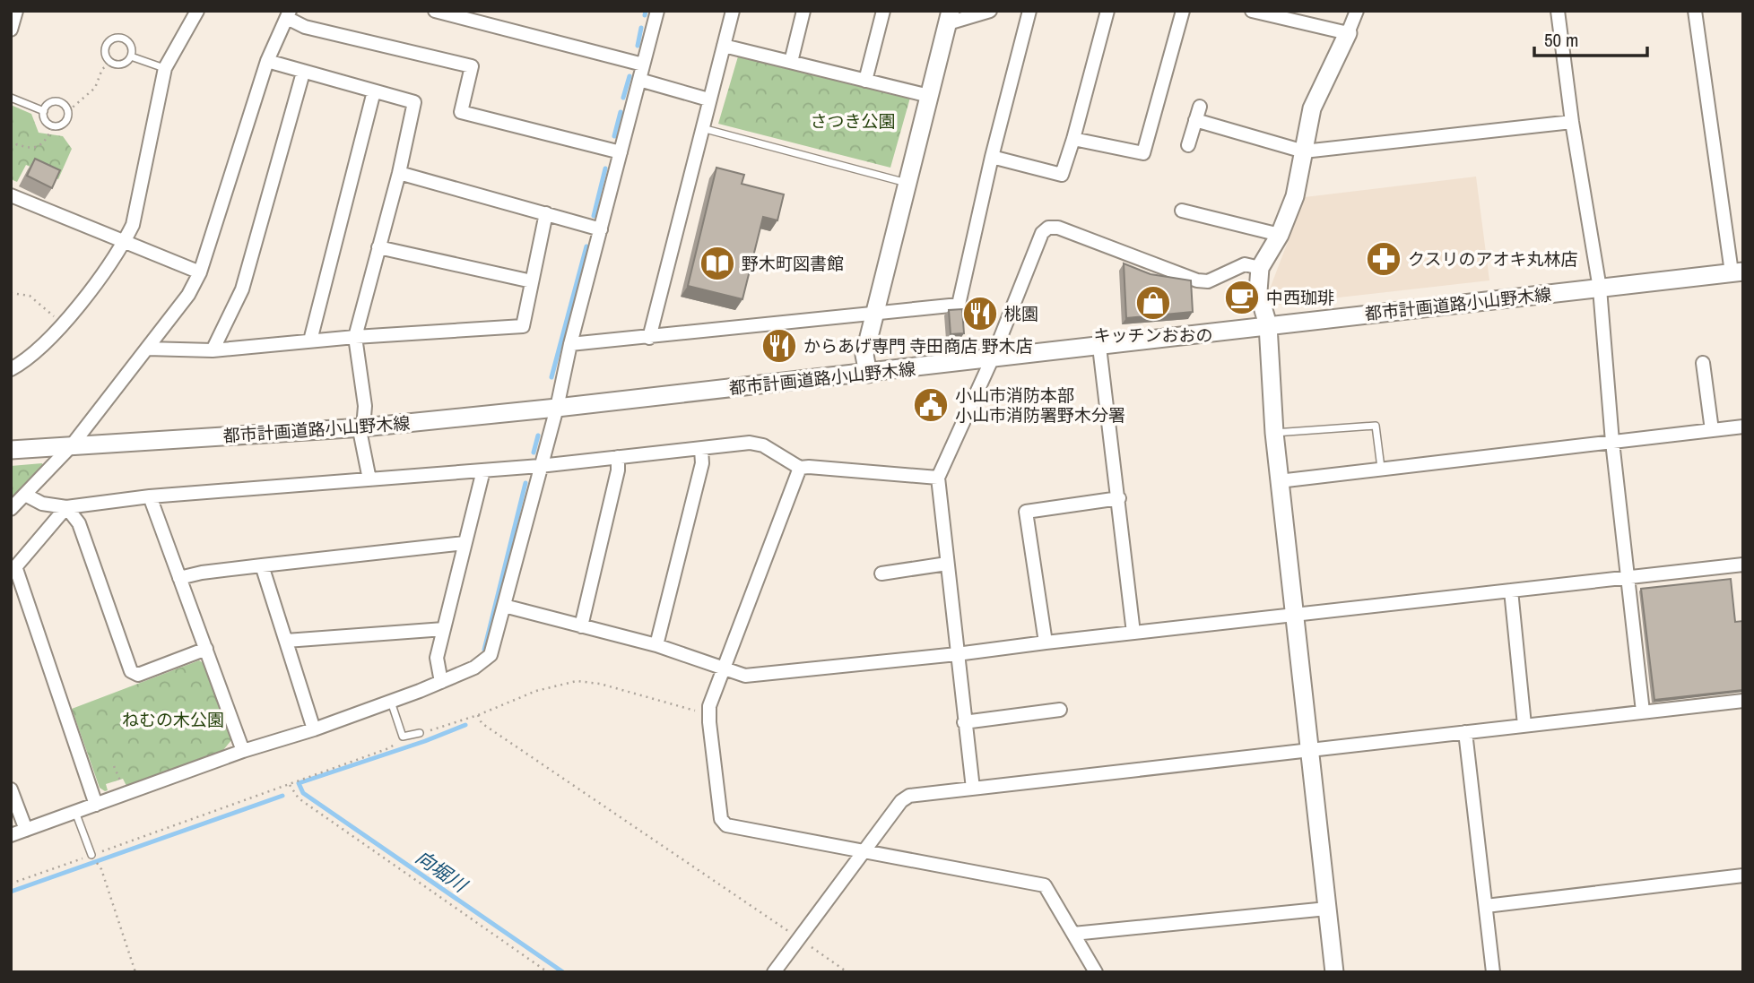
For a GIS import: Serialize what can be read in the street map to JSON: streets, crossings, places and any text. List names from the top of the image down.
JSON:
{
  "streets": {
    "street": ["都市計画道路小山野木線"]
  },
  "water": ["向堀川"],
  "parks": ["さつき公園", "ねむの木公園"],
  "places": {
    "pharmacy": ["クスリのアオキ丸林店"],
    "library": ["野木町図書館"],
    "cafe": ["中西珈琲"],
    "shop": ["キッチンおおの"],
    "restaurant": ["桃園", "からあげ専門 寺田商店 野木店"],
    "public building": ["小山市消防本部 小山市消防署野木分署"]
  },
  "scale_bar": "50 m"
}
